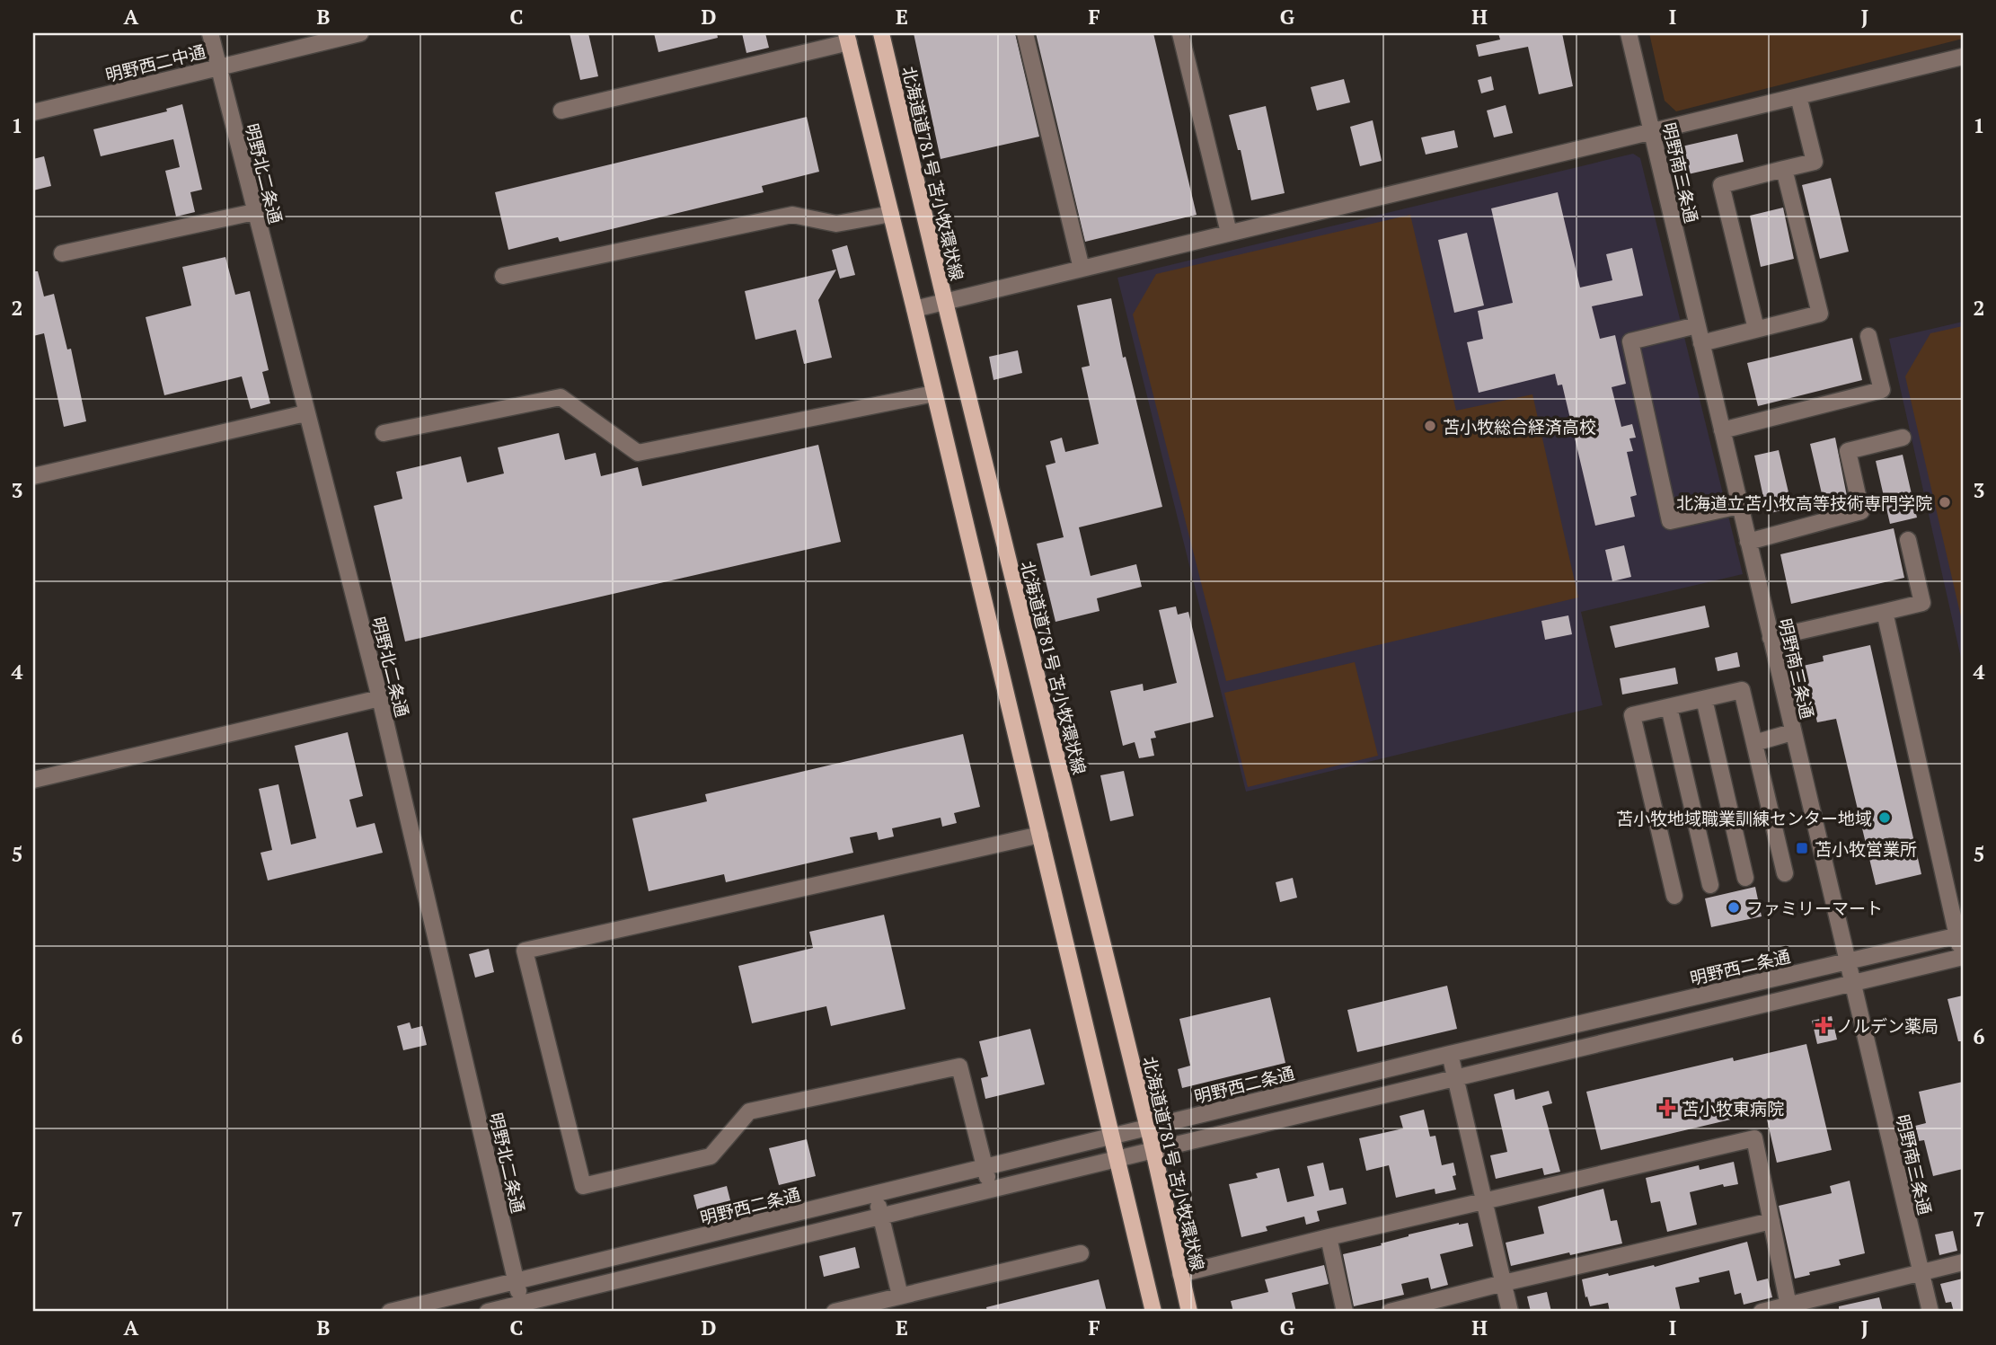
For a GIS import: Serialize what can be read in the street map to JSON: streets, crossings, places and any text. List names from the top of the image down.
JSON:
{
  "streets": {
    "main road": ["北海道道781号 苫小牧環状線"],
    "street": [
      "明野西二中通",
      "明野南三条通",
      "明野北二条通",
      "明野西二条通"
    ]
  },
  "crossings": [
    ["明野西二中通", "明野北二条通"],
    ["明野南三条通", "明野西二条通"],
    ["明野北二条通", "明野西二条通"],
    ["北海道道781号 苫小牧環状線", "明野西二条通"]
  ],
  "places": {
    "other": [
      "苫小牧総合経済高校",
      "北海道立苫小牧高等技術専門学院",
      "苫小牧地域職業訓練センター地域",
      "ファミリーマート"
    ],
    "transit": ["苫小牧営業所"],
    "health": ["ノルデン薬局", "苫小牧東病院"]
  },
  "grid": {
    "columns": [
      "A",
      "B",
      "C",
      "D",
      "E",
      "F",
      "G",
      "H",
      "I",
      "J"
    ],
    "rows": [
      "1",
      "2",
      "3",
      "4",
      "5",
      "6",
      "7"
    ]
  }
}
